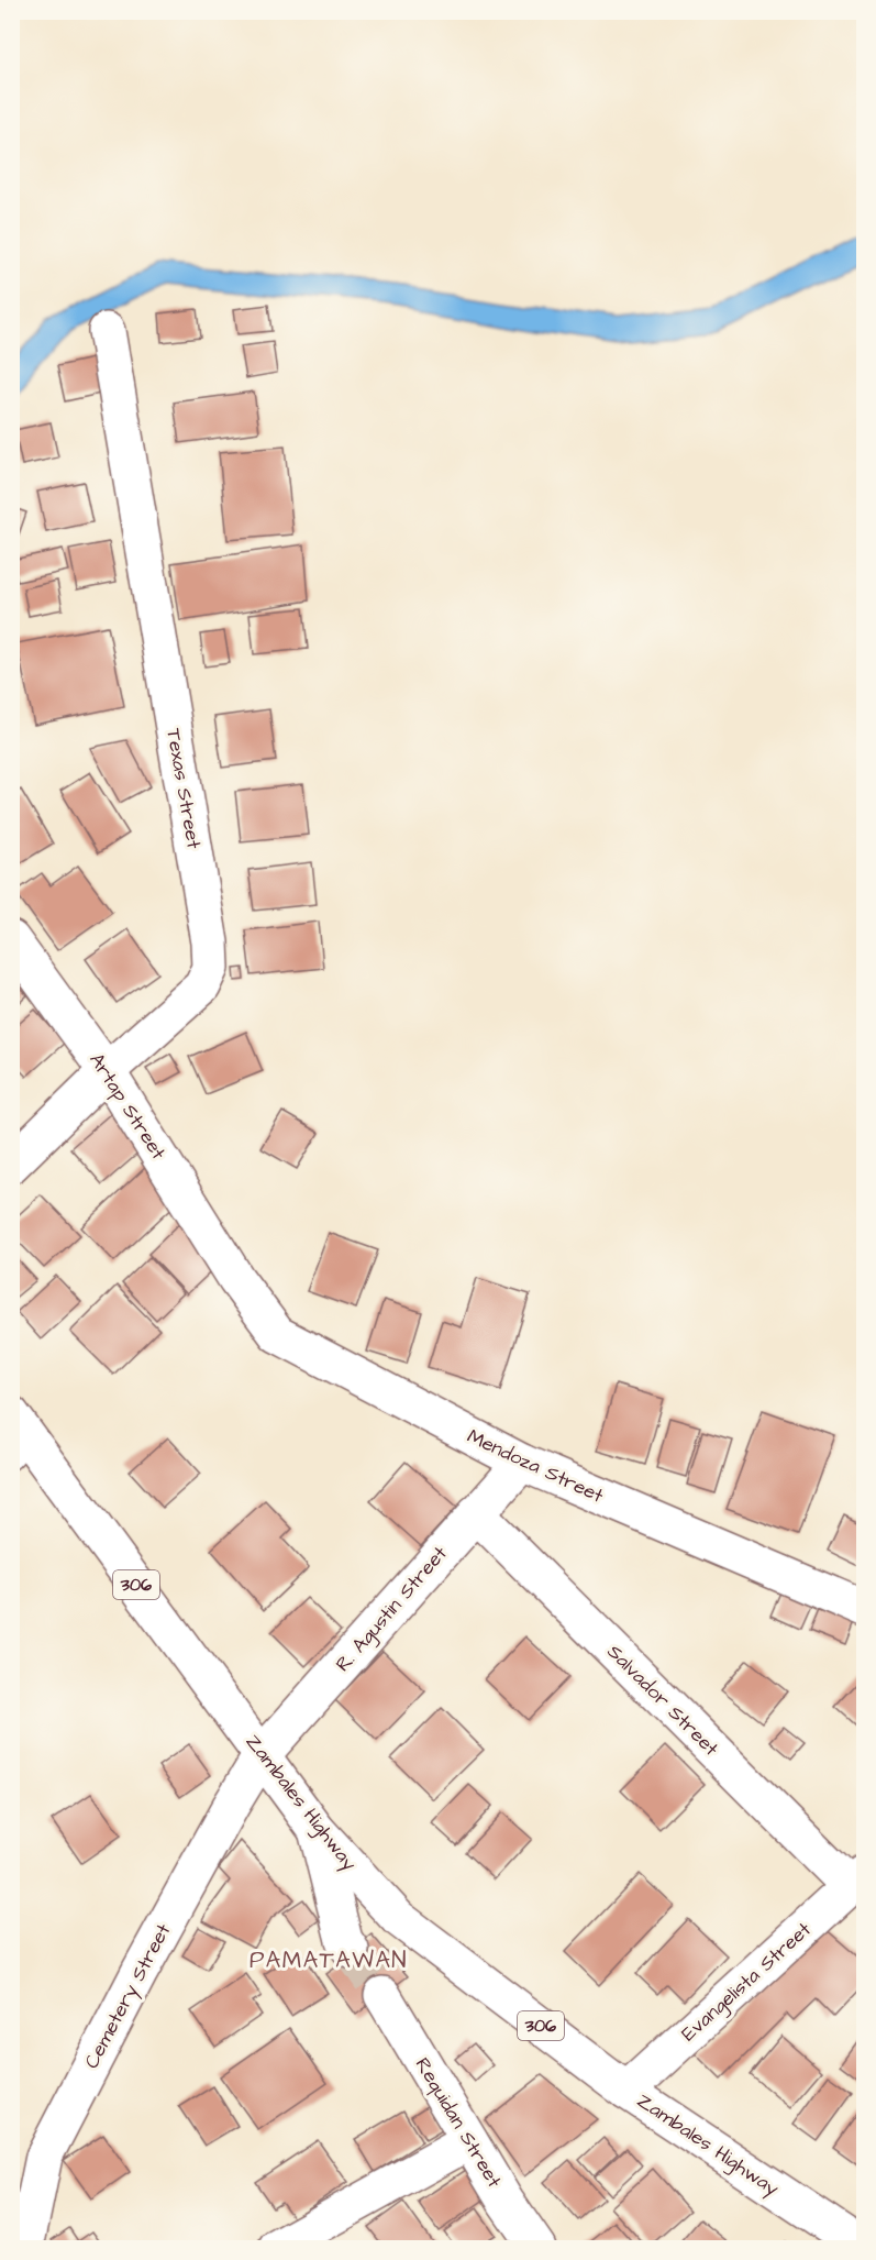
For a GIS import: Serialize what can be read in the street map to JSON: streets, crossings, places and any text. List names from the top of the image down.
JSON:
{
  "streets": {
    "street": [
      "Texas Street",
      "Artap Street",
      "Mendoza Street",
      "306",
      "R. Agustin Street",
      "Salvador Street",
      "Zambales Highway",
      "Evangelista Street",
      "Cemetery Street",
      "Requidan Street"
    ]
  },
  "crossings": [
    ["Texas Street", "Artap Street"],
    ["Artap Street", "Mendoza Street"],
    ["Mendoza Street", "R. Agustin Street"],
    ["R. Agustin Street", "Salvador Street"],
    ["R. Agustin Street", "Zambales Highway"],
    ["R. Agustin Street", "Cemetery Street"],
    ["Salvador Street", "Evangelista Street"],
    ["Zambales Highway", "Evangelista Street"],
    ["Zambales Highway", "Cemetery Street"]
  ],
  "districts": ["PAMATAWAN"]
}
